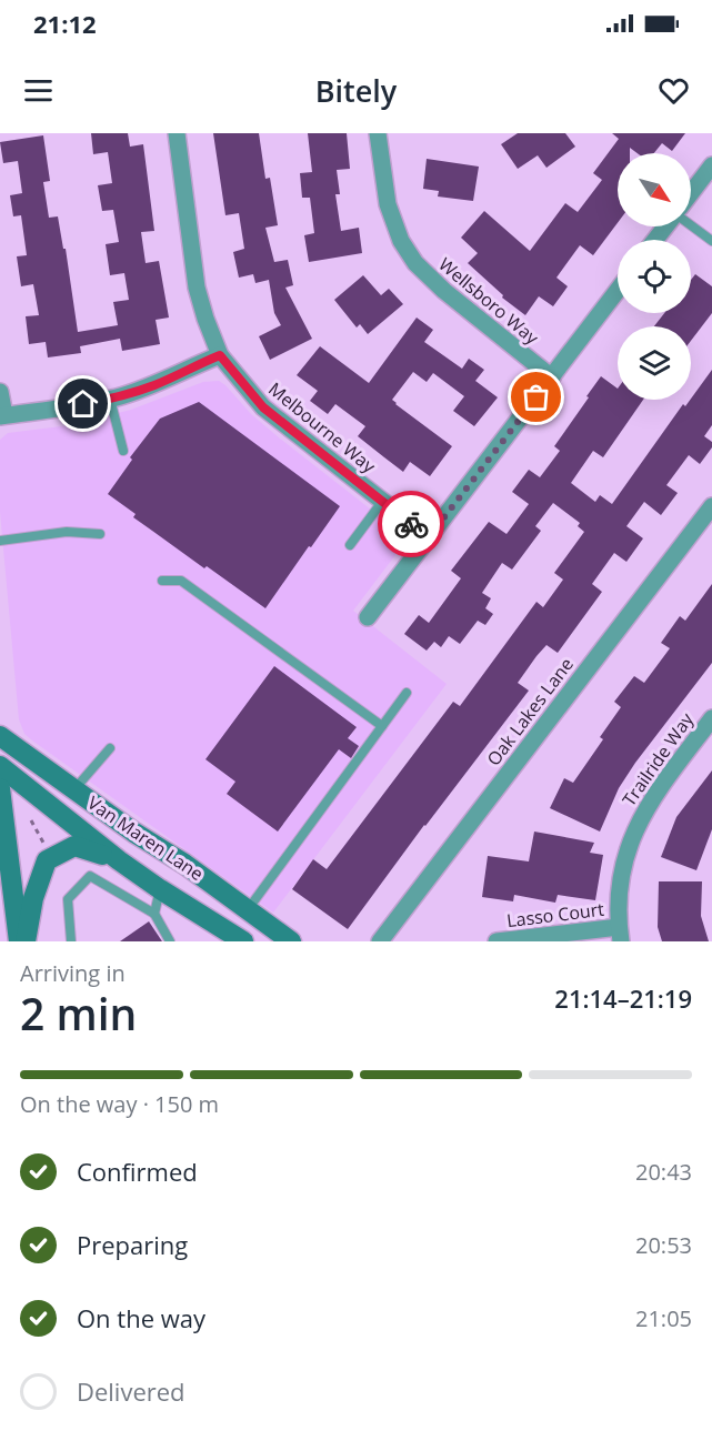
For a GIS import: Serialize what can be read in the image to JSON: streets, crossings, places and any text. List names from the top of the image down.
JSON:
{
  "streets": {
    "main road": ["Van Maren Lane"],
    "street": [
      "Wellsboro Way",
      "Melbourne Way",
      "Oak Lakes Lane",
      "Trailride Way",
      "Lasso Court"
    ]
  },
  "crossings": [
    ["Trailride Way", "Lasso Court"]
  ],
  "north": "bottom right",
  "page": {
    "status": "21:12",
    "header": "Bitely",
    "heading": ["2 min", "Arriving in", "21:14–21:19"],
    "bar": "On the way · 150 m",
    "list": [
      ["Confirmed", "20:43"],
      ["Preparing", "20:53"],
      ["On the way", "21:05"],
      "Delivered"
    ]
  }
}
